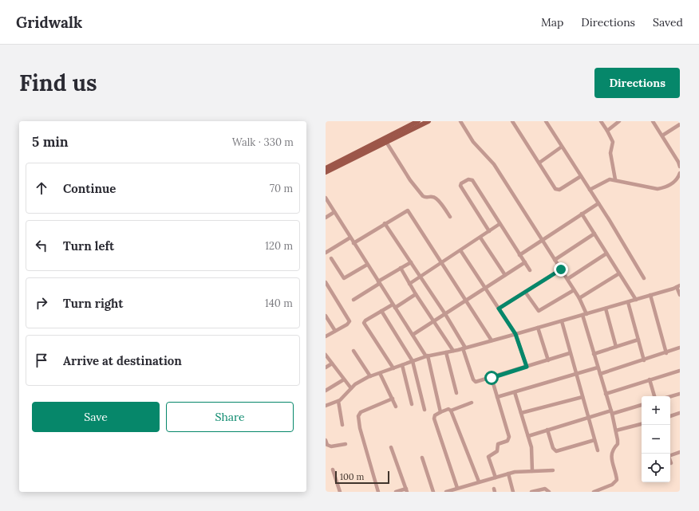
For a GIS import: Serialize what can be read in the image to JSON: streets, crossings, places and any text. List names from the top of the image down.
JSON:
{
  "scale_bar": "100 m",
  "page": {
    "header": "Gridwalk",
    "nav": ["Map", "Directions", "Saved"],
    "buttons": [
      "Directions",
      ["Save", "Share"]
    ],
    "title": "Find us",
    "heading": ["5 min", "Walk · 330 m"],
    "list": [
      ["Continue", "70 m"],
      ["Turn left", "120 m"],
      ["Turn right", "140 m"],
      "Arrive at destination"
    ],
    "map_buttons": ["+", "−"],
    "scale": "100 m"
  }
}
